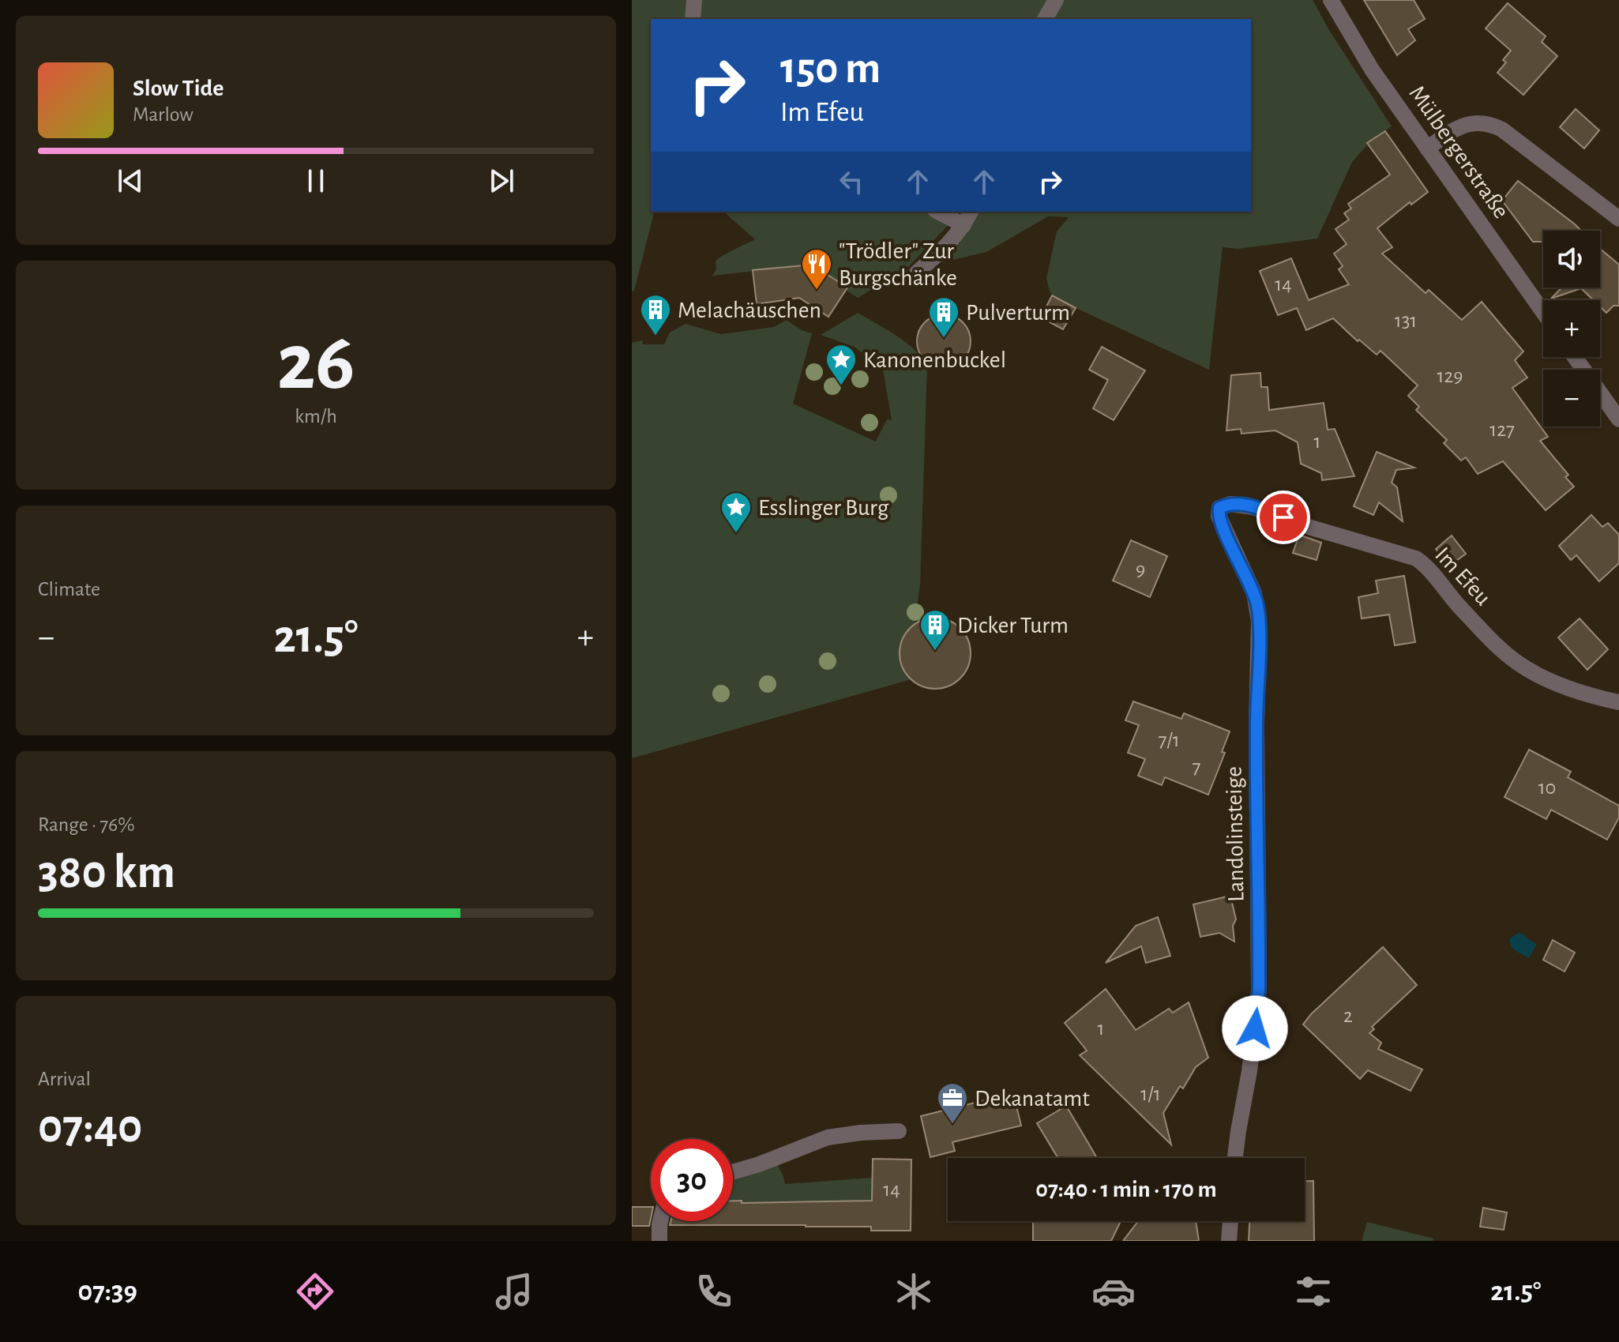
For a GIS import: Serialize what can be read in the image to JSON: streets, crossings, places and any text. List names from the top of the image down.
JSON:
{
  "streets": {
    "street": ["Mülbergerstraße", "Im Efeu", "Landolinsteige"]
  },
  "crossings": [
    ["Im Efeu", "Landolinsteige"]
  ],
  "places": {
    "restaurant": ["\"Trödler\" Zur Burgschänke"],
    "building": ["Melachäuschen", "Pulverturm", "Dicker Turm"],
    "place": ["Kanonenbuckel", "Esslinger Burg"],
    "office": ["Dekanatamt"]
  },
  "house_numbers": [
    "14",
    "131",
    "129",
    "127",
    "1",
    "9",
    "7/1",
    "7",
    "10",
    "2",
    "1",
    "1/1",
    "14"
  ],
  "page": {
    "turn": ["150 m", "Im Efeu"],
    "song": ["Slow Tide", "Marlow"],
    "map_buttons": ["+", "−"],
    "tile": [
      ["26", "km/h"],
      "Climate",
      ["Range · 76%", "380 km"],
      ["Arrival", "07:40"]
    ],
    "heat": ["−", "21.5°", "+"],
    "limit": "30",
    "trip": "07:40 · 1 min · 170 m",
    "tabs": ["07:39", "21.5°"]
  }
}
